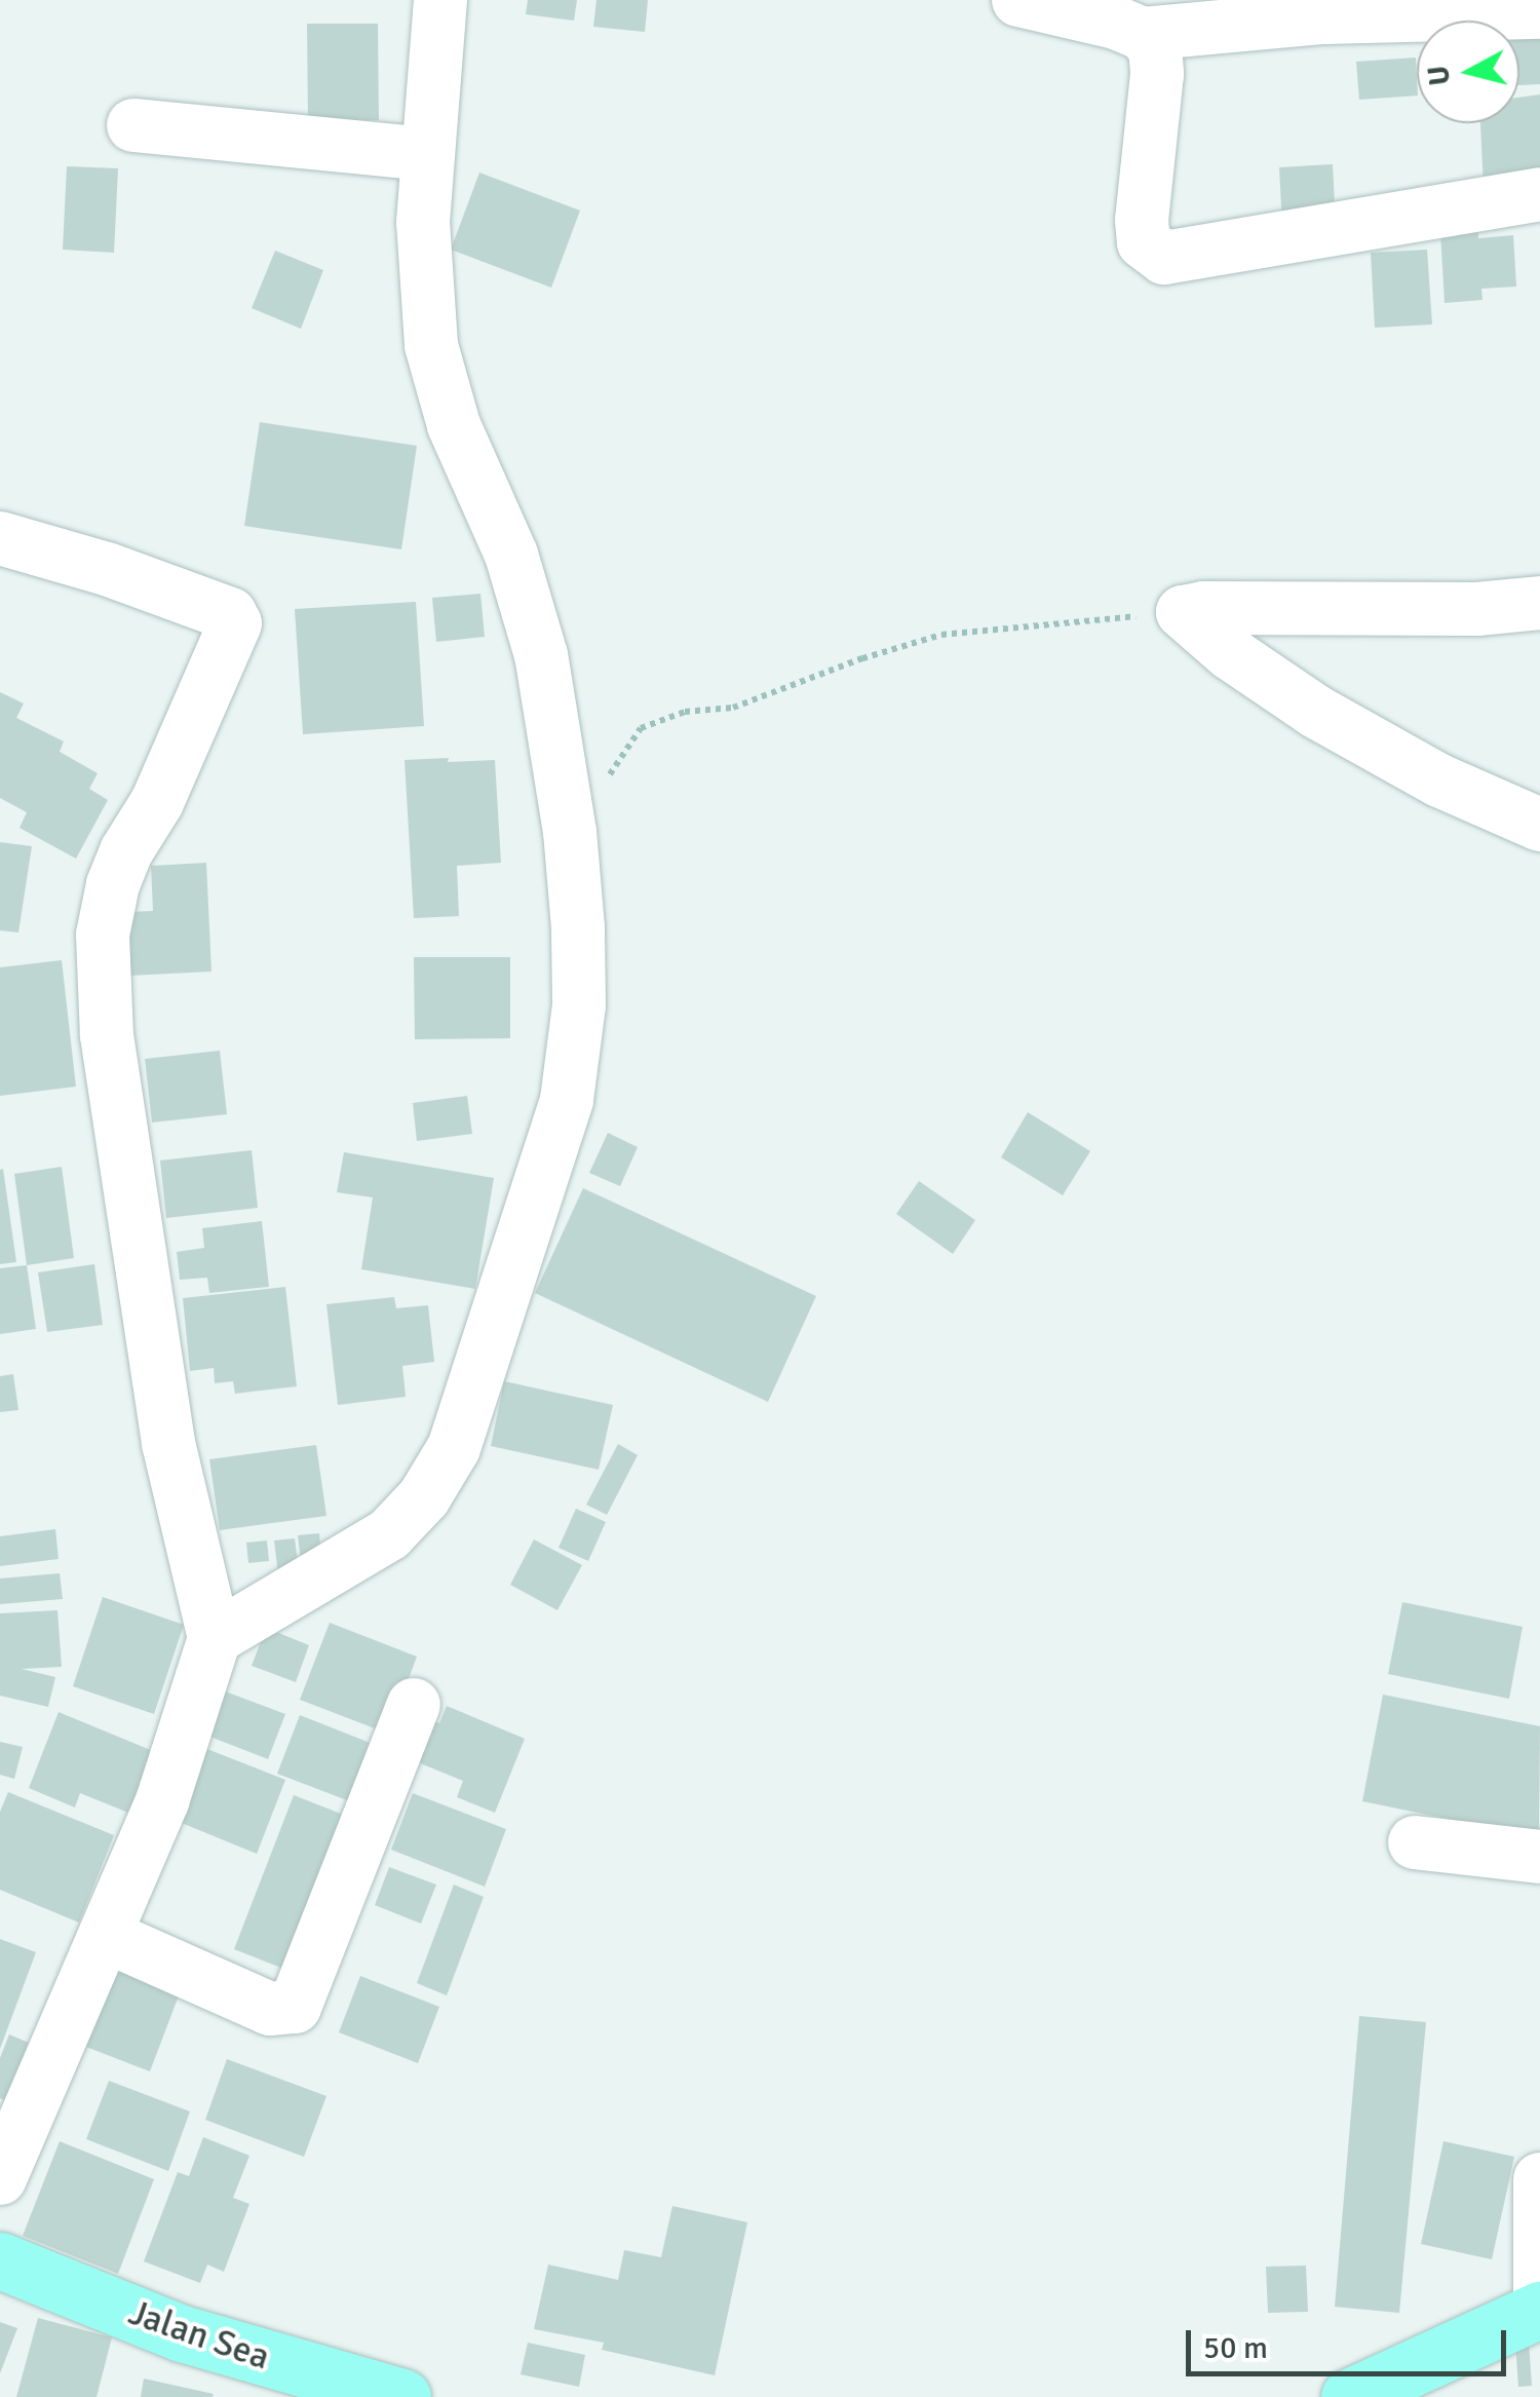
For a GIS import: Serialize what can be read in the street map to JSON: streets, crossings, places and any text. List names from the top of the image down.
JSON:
{
  "streets": {
    "main road": ["Jalan Sea"]
  },
  "scale_bar": "50 m",
  "north": "left"
}
